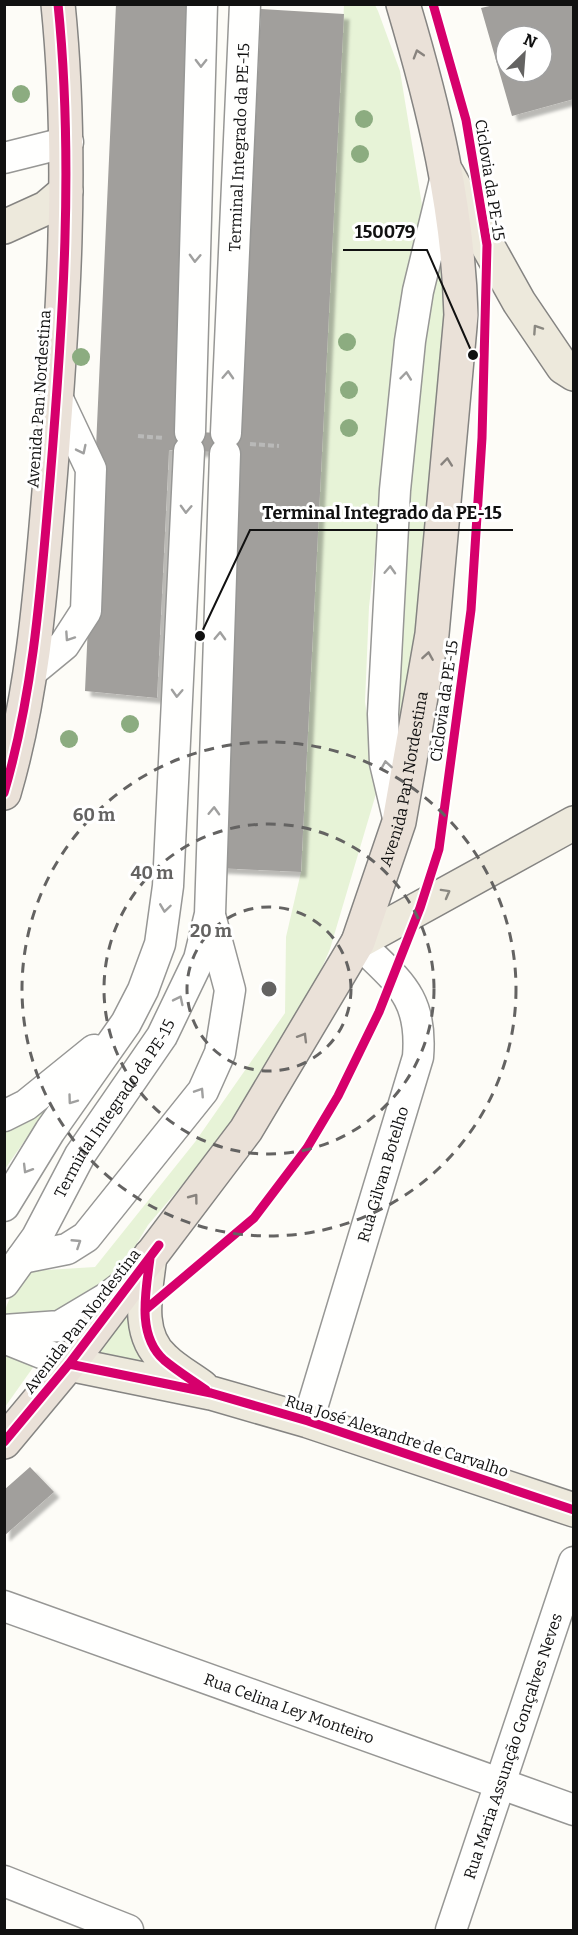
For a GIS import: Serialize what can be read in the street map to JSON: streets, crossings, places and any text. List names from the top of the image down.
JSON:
{
  "streets": {
    "highway": ["Avenida Pan Nordestina"],
    "main road": ["Rua José Alexandre de Carvalho"],
    "street": [
      "Terminal Integrado da PE-15",
      "Rua Gilvan Botelho",
      "Rua Celina Ley Monteiro",
      "Rua Maria Assunção Gonçalves Neves"
    ],
    "cycle path": ["Ciclovia da PE-15"]
  },
  "crossings": [
    ["Avenida Pan Nordestina", "Rua Gilvan Botelho"],
    ["Avenida Pan Nordestina", "Rua José Alexandre de Carvalho"],
    ["Rua Gilvan Botelho", "Rua José Alexandre de Carvalho"],
    ["Rua Celina Ley Monteiro", "Rua Maria Assunção Gonçalves Neves"]
  ],
  "one_way": ["Avenida Pan Nordestina"],
  "places": ["150079", "Terminal Integrado da PE-15"],
  "north": "top right",
  "rings": ["60 m", "40 m", "20 m"]
}
